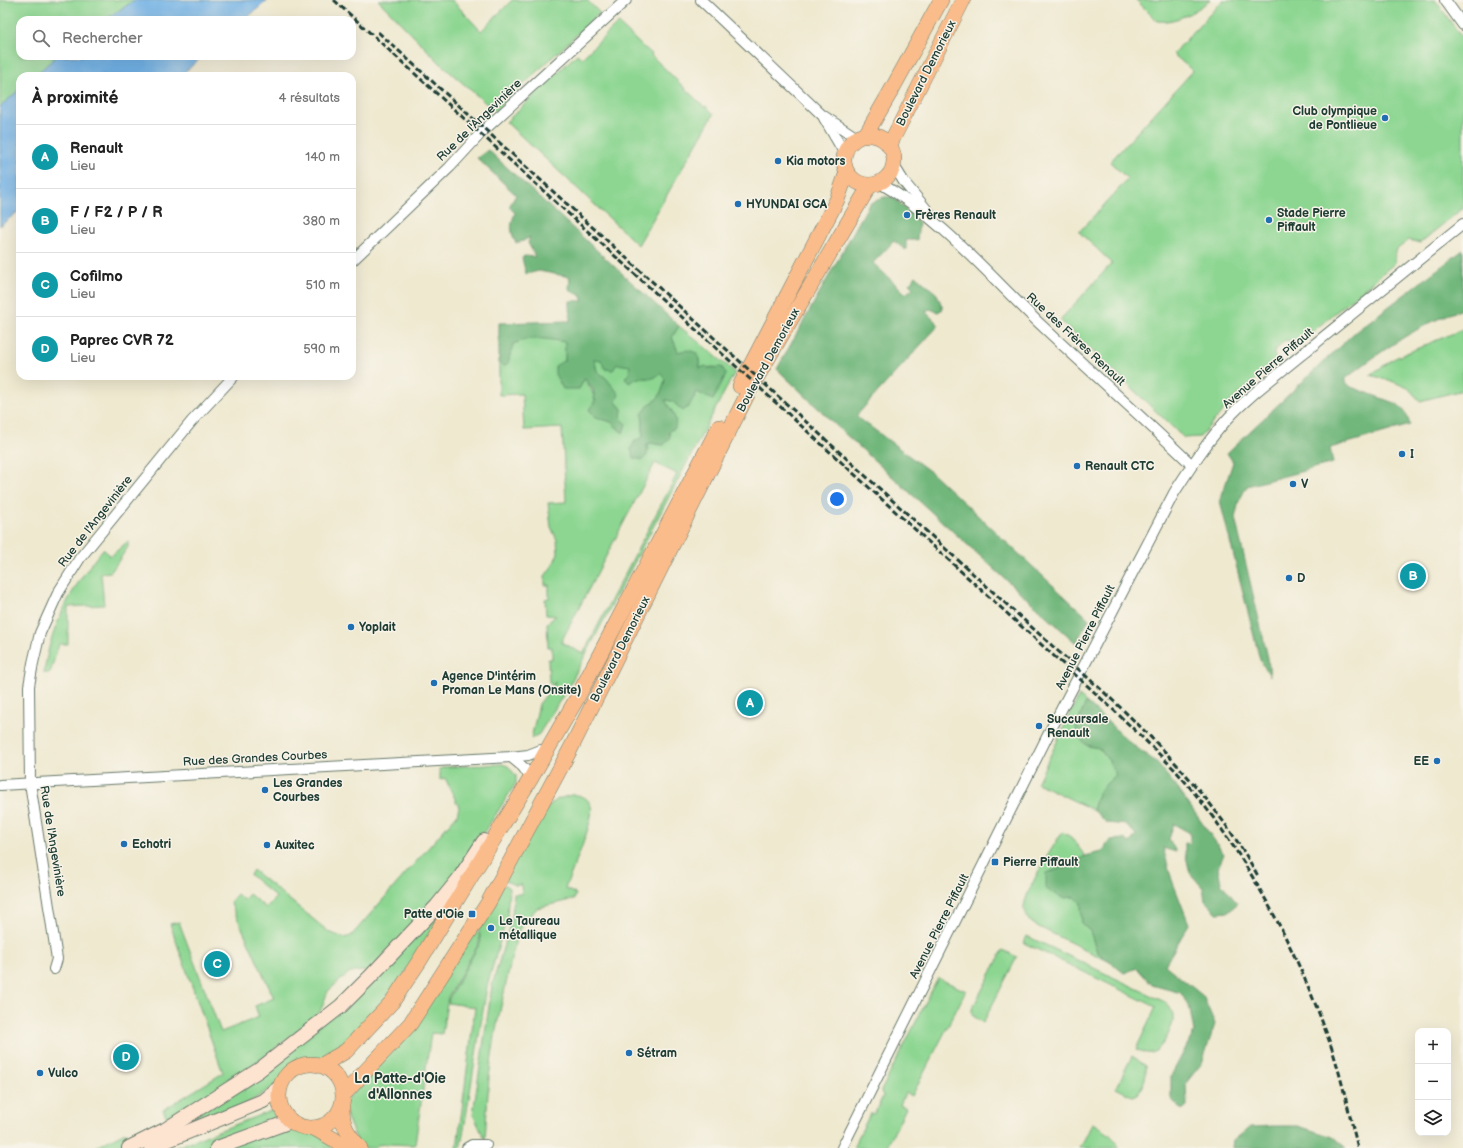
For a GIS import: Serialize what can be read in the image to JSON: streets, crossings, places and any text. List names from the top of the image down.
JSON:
{
  "streets": {
    "main road": ["Boulevard Demorieux"],
    "street": [
      "Rue de l'Angevinière",
      "Rue des Frères Renault",
      "Avenue Pierre Piffault",
      "Rue des Grandes Courbes"
    ]
  },
  "crossings": [
    ["Boulevard Demorieux", "Rue des Frères Renault"],
    ["Rue de l'Angevinière", "Rue des Grandes Courbes"],
    ["Rue des Frères Renault", "Avenue Pierre Piffault"]
  ],
  "districts": ["La Patte-d'Oie d'Allonnes"],
  "places": {
    "other": [
      "Club olympique de Pontlieue",
      "Kia motors",
      "HYUNDAI GCA",
      "Frères Renault",
      "Stade Pierre Piffault",
      "I",
      "Renault CTC",
      "V",
      "D",
      "Yoplait",
      "Agence D'intérim Proman Le Mans (Onsite)",
      "Succursale Renault",
      "EE",
      "Les Grandes Courbes",
      "Echotri",
      "Auxitec",
      "Le Taureau métallique",
      "Sétram",
      "Vulco"
    ],
    "transit": ["Pierre Piffault", "Patte d'Oie"]
  },
  "page": {
    "search": "Rechercher",
    "heading": ["À proximité", "4 résultats"],
    "list": [
      {
        "mark": "A",
        "name": "Renault",
        "note": "Lieu",
        "value": "140 m"
      },
      {
        "mark": "B",
        "name": "F / F2 / P / R",
        "note": "Lieu",
        "value": "380 m"
      },
      {
        "mark": "C",
        "name": "Cofilmo",
        "note": "Lieu",
        "value": "510 m"
      },
      {
        "mark": "D",
        "name": "Paprec CVR 72",
        "note": "Lieu",
        "value": "590 m"
      }
    ],
    "pins": [
      "B",
      "A",
      "C",
      "D"
    ],
    "map_buttons": ["+", "−"]
  }
}
